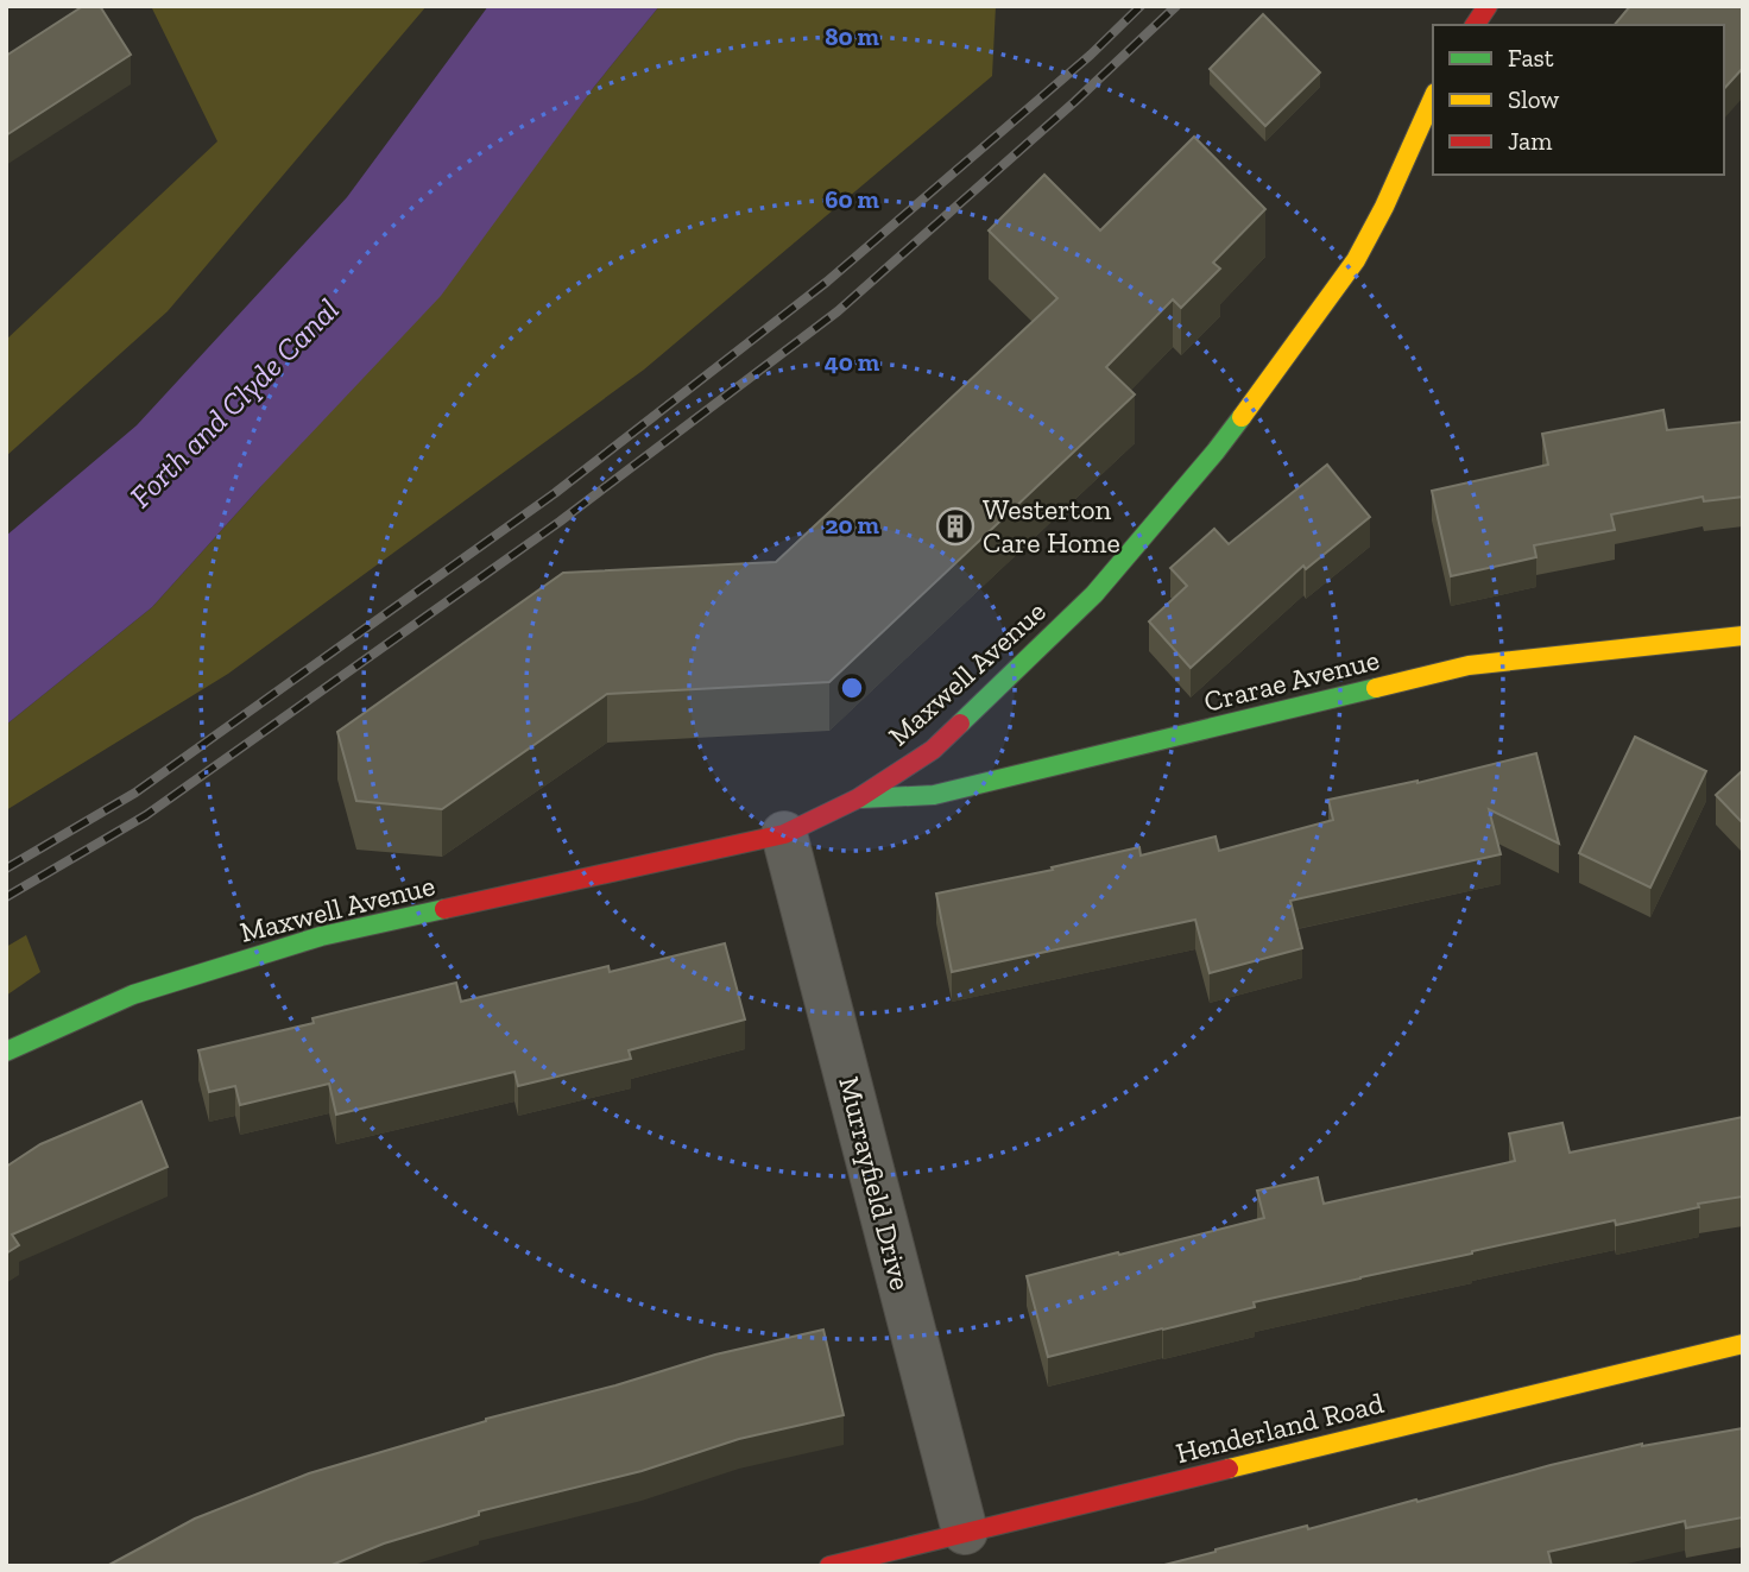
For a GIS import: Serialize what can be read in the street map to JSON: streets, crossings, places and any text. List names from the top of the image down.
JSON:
{
  "streets": {
    "street": [
      "Maxwell Avenue",
      "Crarae Avenue",
      "Murrayfield Drive",
      "Henderland Road"
    ]
  },
  "crossings": [
    ["Maxwell Avenue", "Crarae Avenue"],
    ["Maxwell Avenue", "Murrayfield Drive"],
    ["Murrayfield Drive", "Henderland Road"]
  ],
  "water": ["Forth and Clyde Canal"],
  "places": {
    "building": ["Westerton Care Home"]
  },
  "legend": ["Fast", "Slow", "Jam"],
  "rings": [
    "80 m",
    "60 m",
    "40 m",
    "20 m"
  ]
}
